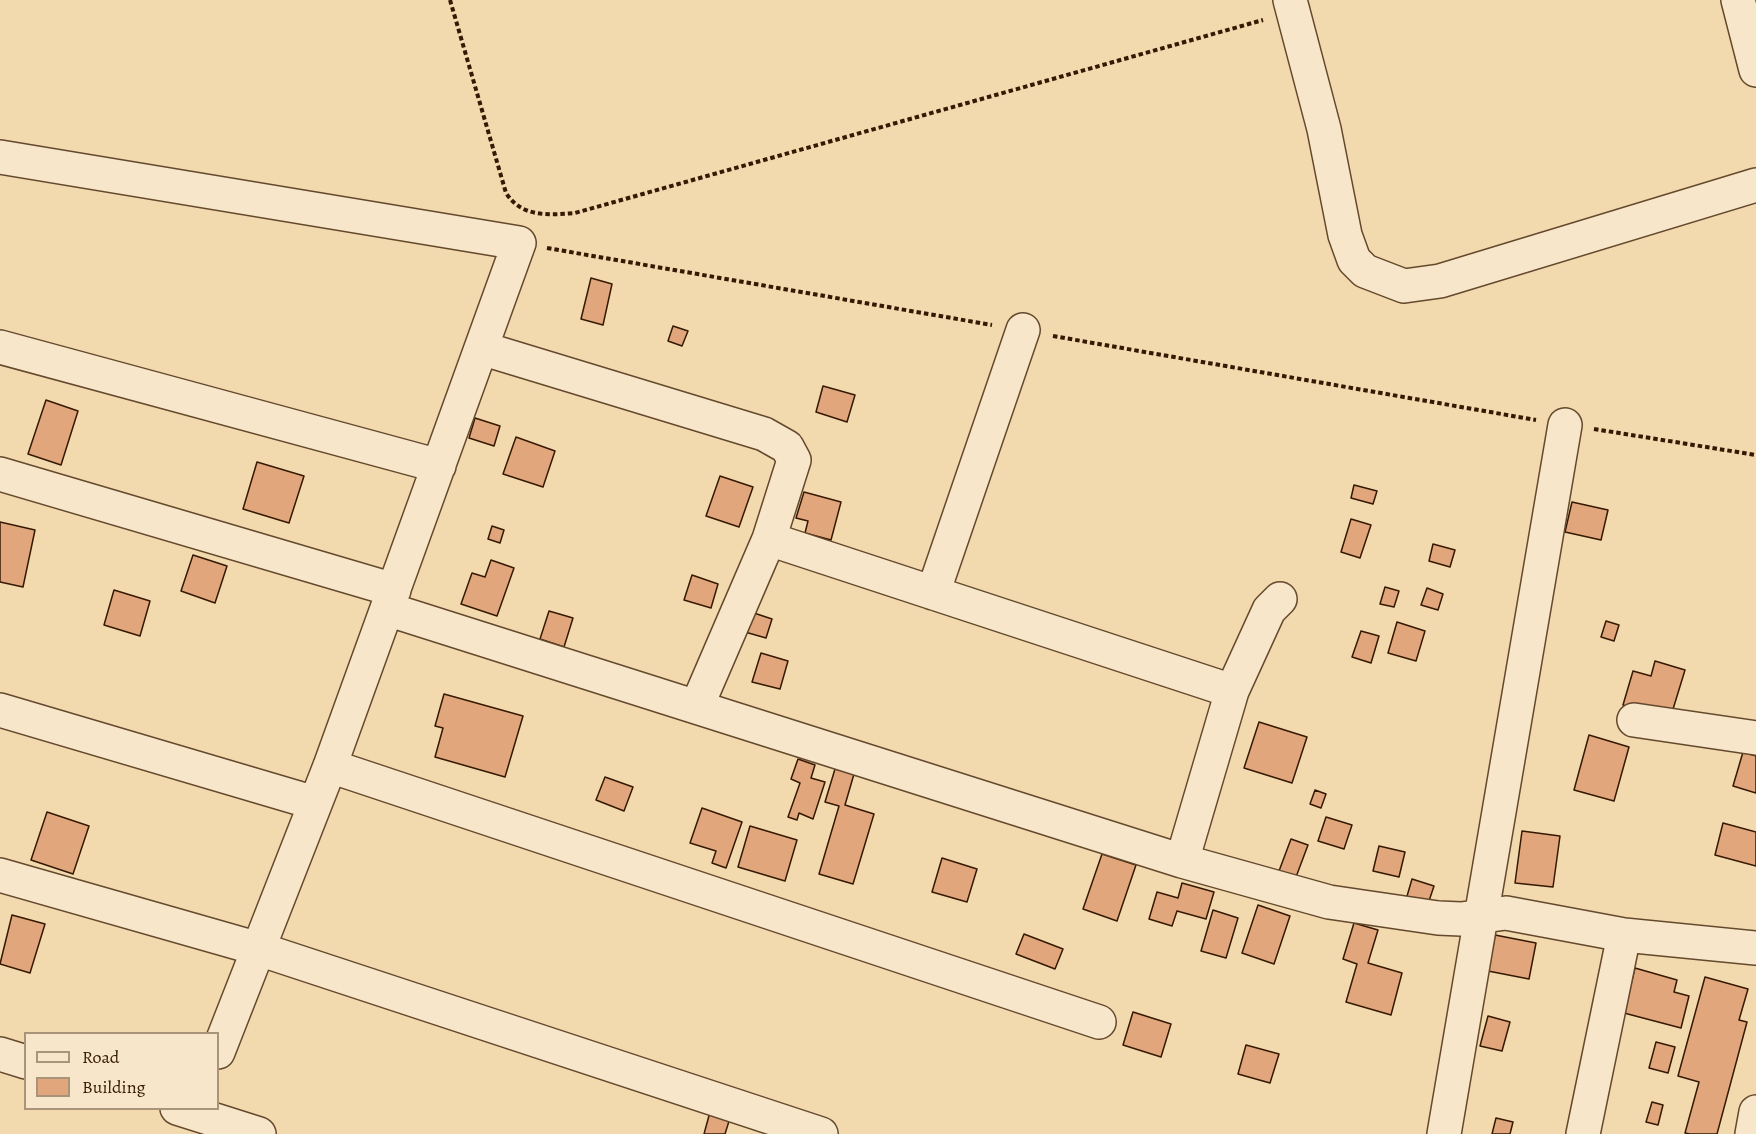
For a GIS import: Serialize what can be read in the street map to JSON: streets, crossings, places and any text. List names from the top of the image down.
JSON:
{
  "legend": ["Road", "Building"]
}
